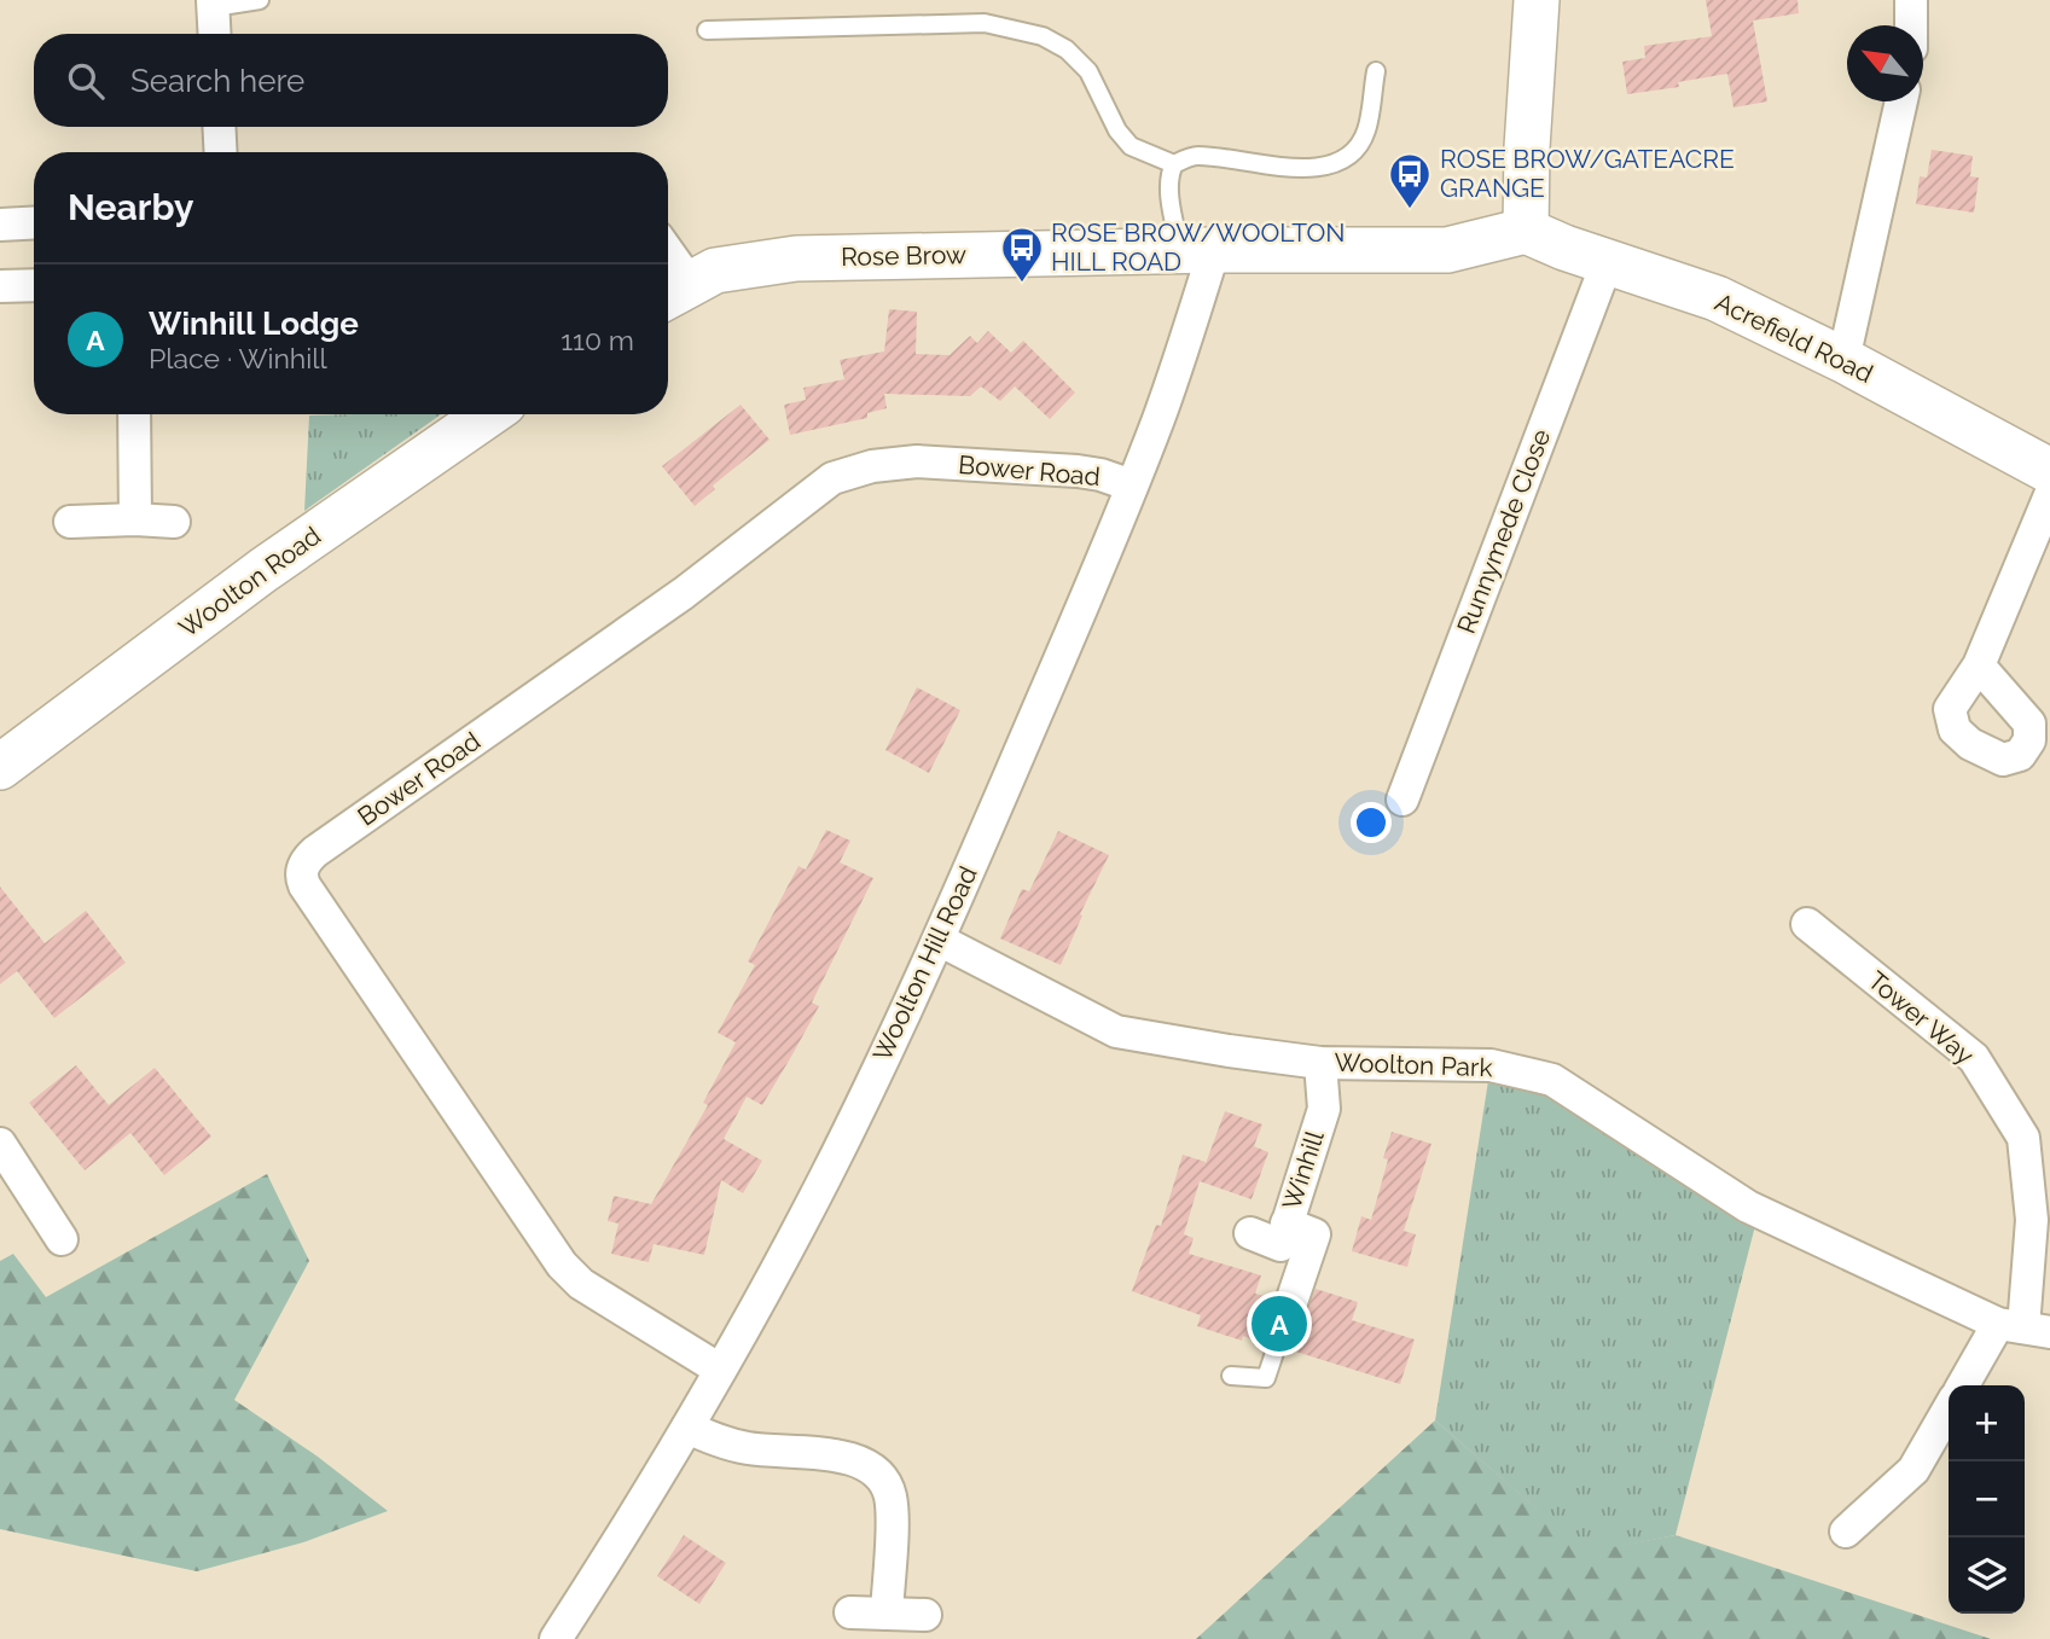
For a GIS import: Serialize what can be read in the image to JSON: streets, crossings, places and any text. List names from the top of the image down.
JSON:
{
  "streets": {
    "street": [
      "Rose Brow",
      "Acrefield Road",
      "Bower Road",
      "Runnymede Close",
      "Woolton Road",
      "Woolton Hill Road",
      "Tower Way",
      "Woolton Park",
      "Winhill"
    ]
  },
  "crossings": [
    ["Rose Brow", "Acrefield Road"],
    ["Rose Brow", "Woolton Hill Road"],
    ["Acrefield Road", "Runnymede Close"],
    ["Bower Road", "Woolton Hill Road"],
    ["Woolton Hill Road", "Woolton Park"],
    ["Tower Way", "Woolton Park"],
    ["Woolton Park", "Winhill"]
  ],
  "places": {
    "bus stop": ["ROSE BROW/GATEACRE GRANGE", "ROSE BROW/WOOLTON HILL ROAD"]
  },
  "north": "top left",
  "page": {
    "search": "Search here",
    "heading": "Nearby",
    "list": [
      {
        "mark": "A",
        "name": "Winhill Lodge",
        "note": "Place · Winhill",
        "value": "110 m"
      }
    ],
    "pins": "A",
    "map_buttons": ["+", "−"]
  }
}
